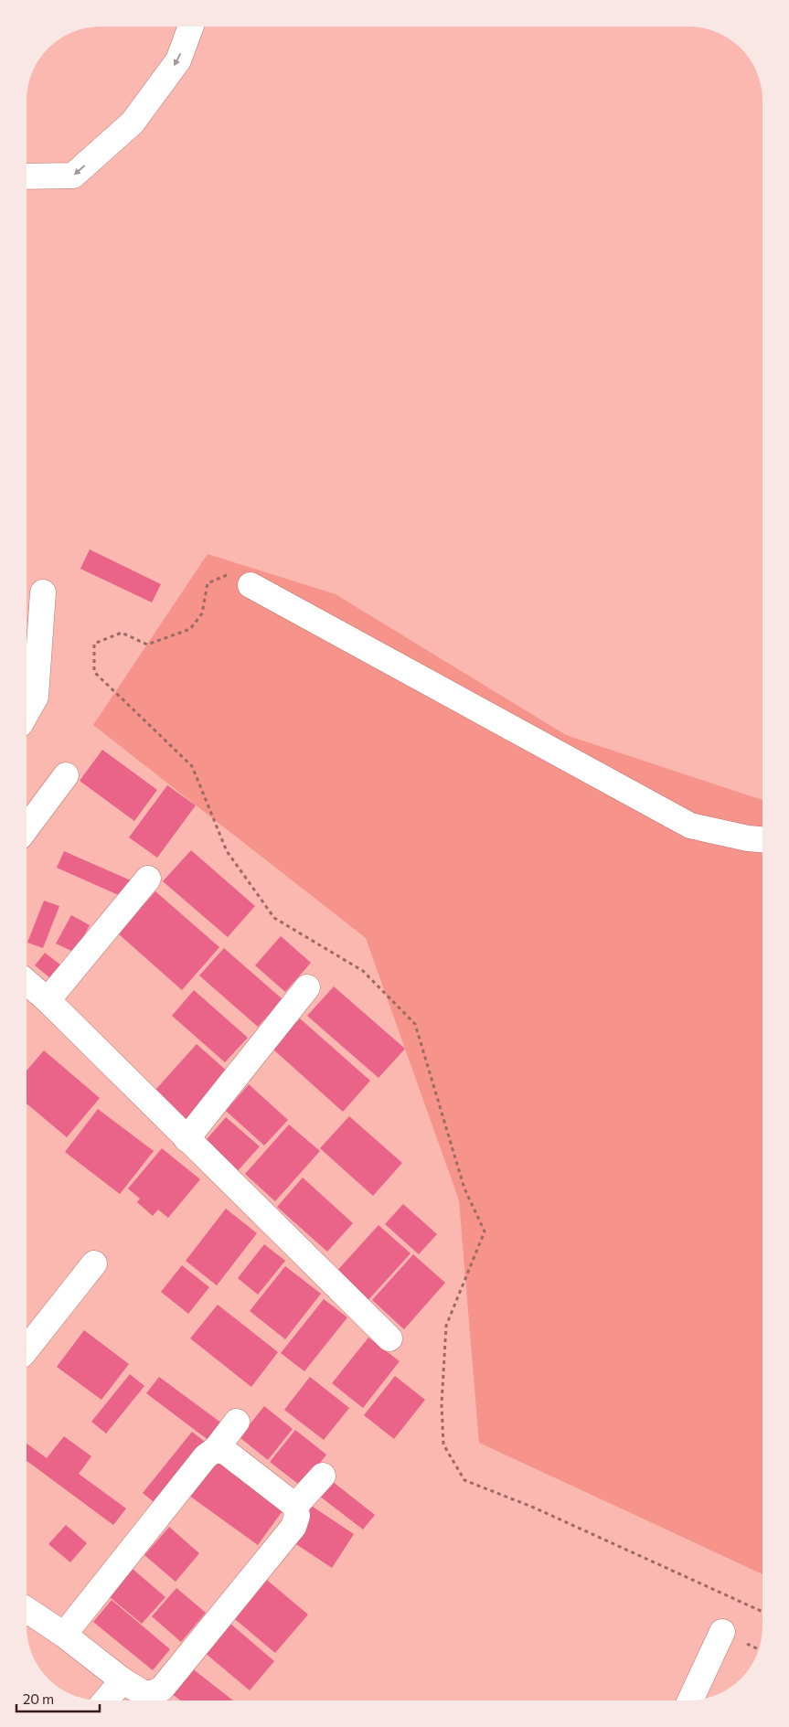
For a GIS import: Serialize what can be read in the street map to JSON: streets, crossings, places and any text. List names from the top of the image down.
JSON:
{
  "scale_bar": "20 m"
}
